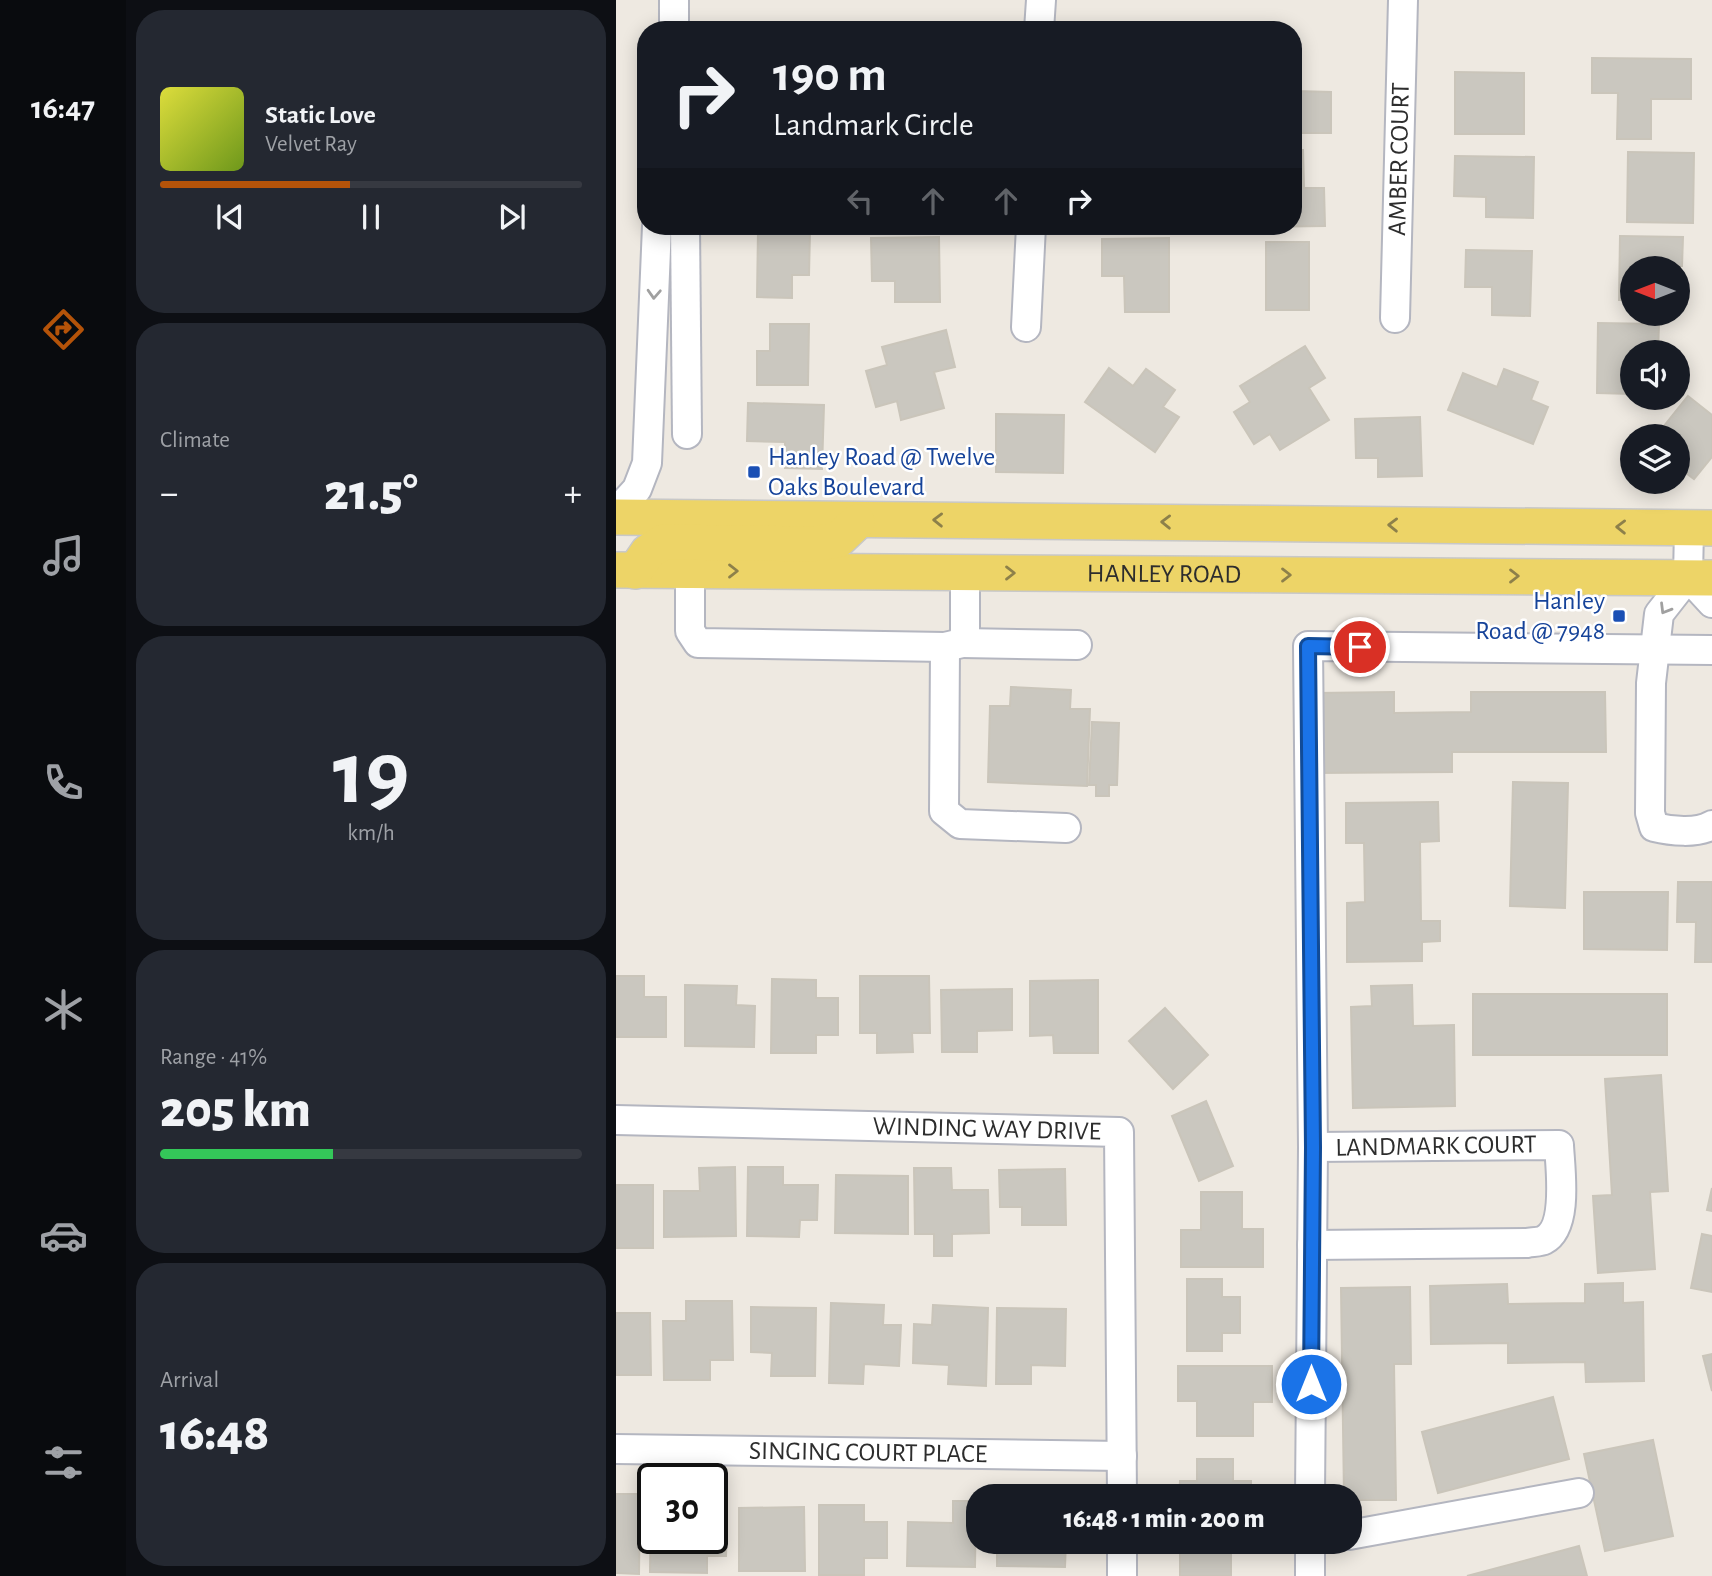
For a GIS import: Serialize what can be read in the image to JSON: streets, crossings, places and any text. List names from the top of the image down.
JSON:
{
  "streets": {
    "main road": ["HANLEY ROAD"],
    "street": [
      "AMBER COURT",
      "WINDING WAY DRIVE",
      "LANDMARK COURT",
      "SINGING COURT PLACE"
    ]
  },
  "crossings": [
    ["WINDING WAY DRIVE", "SINGING COURT PLACE"]
  ],
  "places": {
    "transit": ["Hanley Road @ Twelve Oaks Boulevard", "Hanley Road @ 7948"]
  },
  "north": "left",
  "page": {
    "tabs": "16:47",
    "turn": ["190 m", "Landmark Circle"],
    "song": ["Static Love", "Velvet Ray"],
    "tile": [
      "Climate",
      ["19", "km/h"],
      ["Range · 41%", "205 km"],
      ["Arrival", "16:48"]
    ],
    "heat": ["−", "21.5°", "+"],
    "limit": "30",
    "trip": "16:48 · 1 min · 200 m"
  }
}
